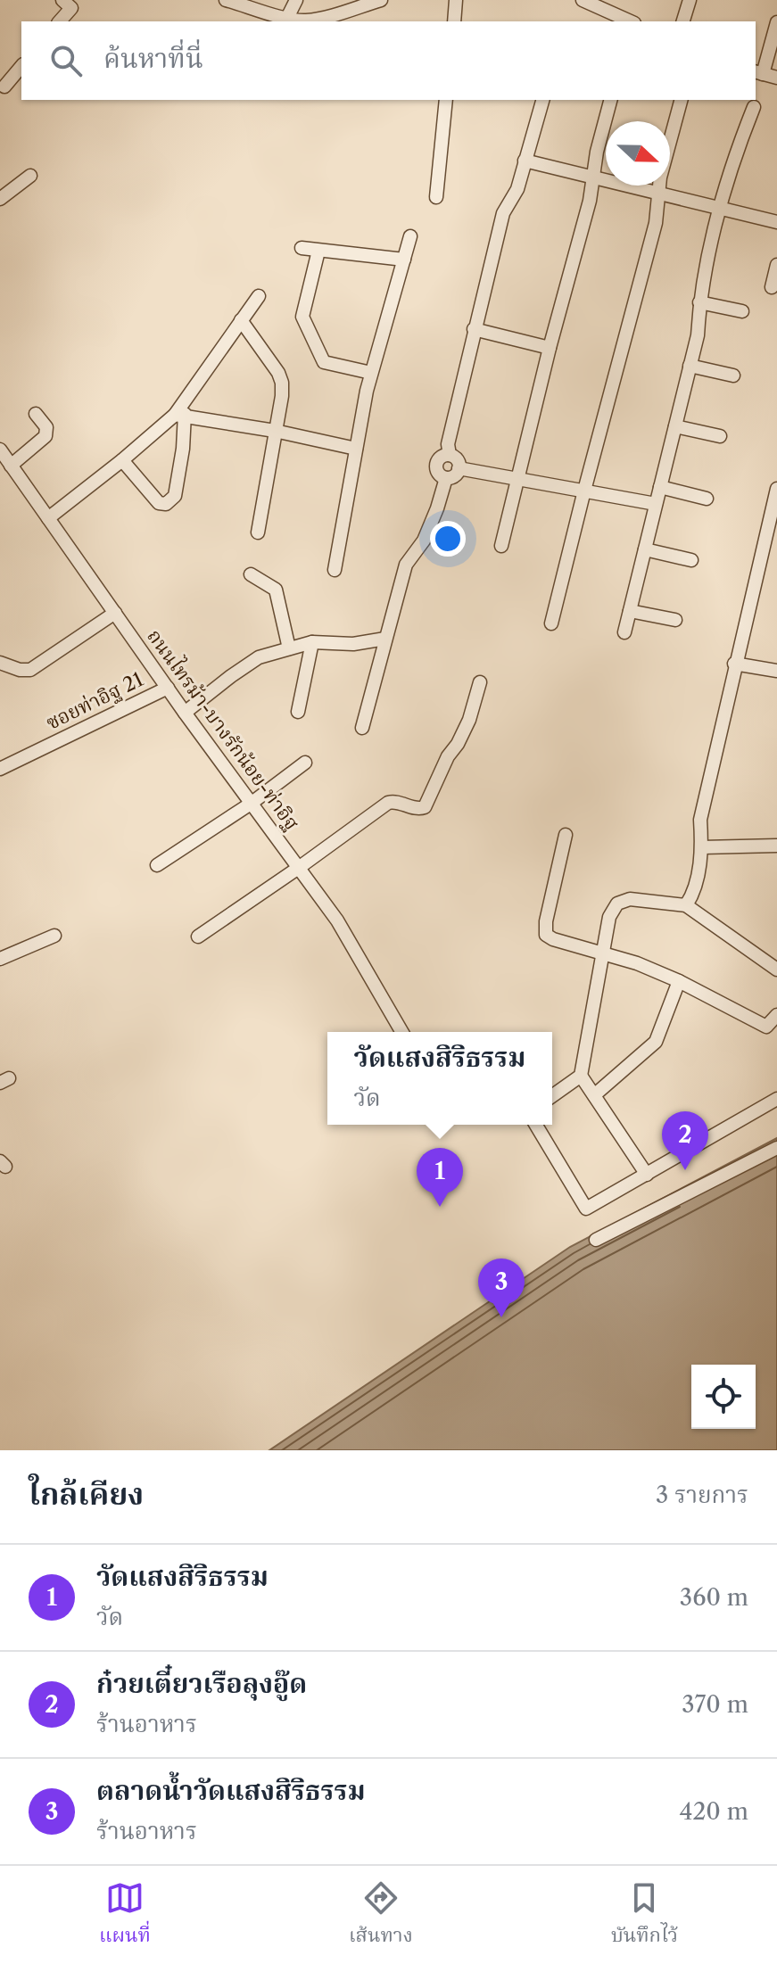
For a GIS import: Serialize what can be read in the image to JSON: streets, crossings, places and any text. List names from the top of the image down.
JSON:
{
  "streets": {
    "street": ["ซอยท่าอิฐ 21", "ถนนไทรม้า-บางรักน้อย-ท่าอิฐ"]
  },
  "crossings": [
    ["ซอยท่าอิฐ 21", "ถนนไทรม้า-บางรักน้อย-ท่าอิฐ"]
  ],
  "north": "right",
  "page": {
    "search": "ค้นหาที่นี่",
    "popup": ["วัดแสงสิริธรรม", "วัด"],
    "pins": ["2", "1", "3"],
    "heading": ["ใกล้เคียง", "3 รายการ"],
    "list": [
      {
        "mark": "1",
        "name": "วัดแสงสิริธรรม",
        "note": "วัด",
        "value": "360 m"
      },
      {
        "mark": "2",
        "name": "ก๋วยเตี๋ยวเรือลุงอู๊ด",
        "note": "ร้านอาหาร",
        "value": "370 m"
      },
      {
        "mark": "3",
        "name": "ตลาดน้ำวัดแสงสิริธรรม",
        "note": "ร้านอาหาร",
        "value": "420 m"
      }
    ],
    "nav": ["แผนที่", "เส้นทาง", "บันทึกไว้"]
  }
}
